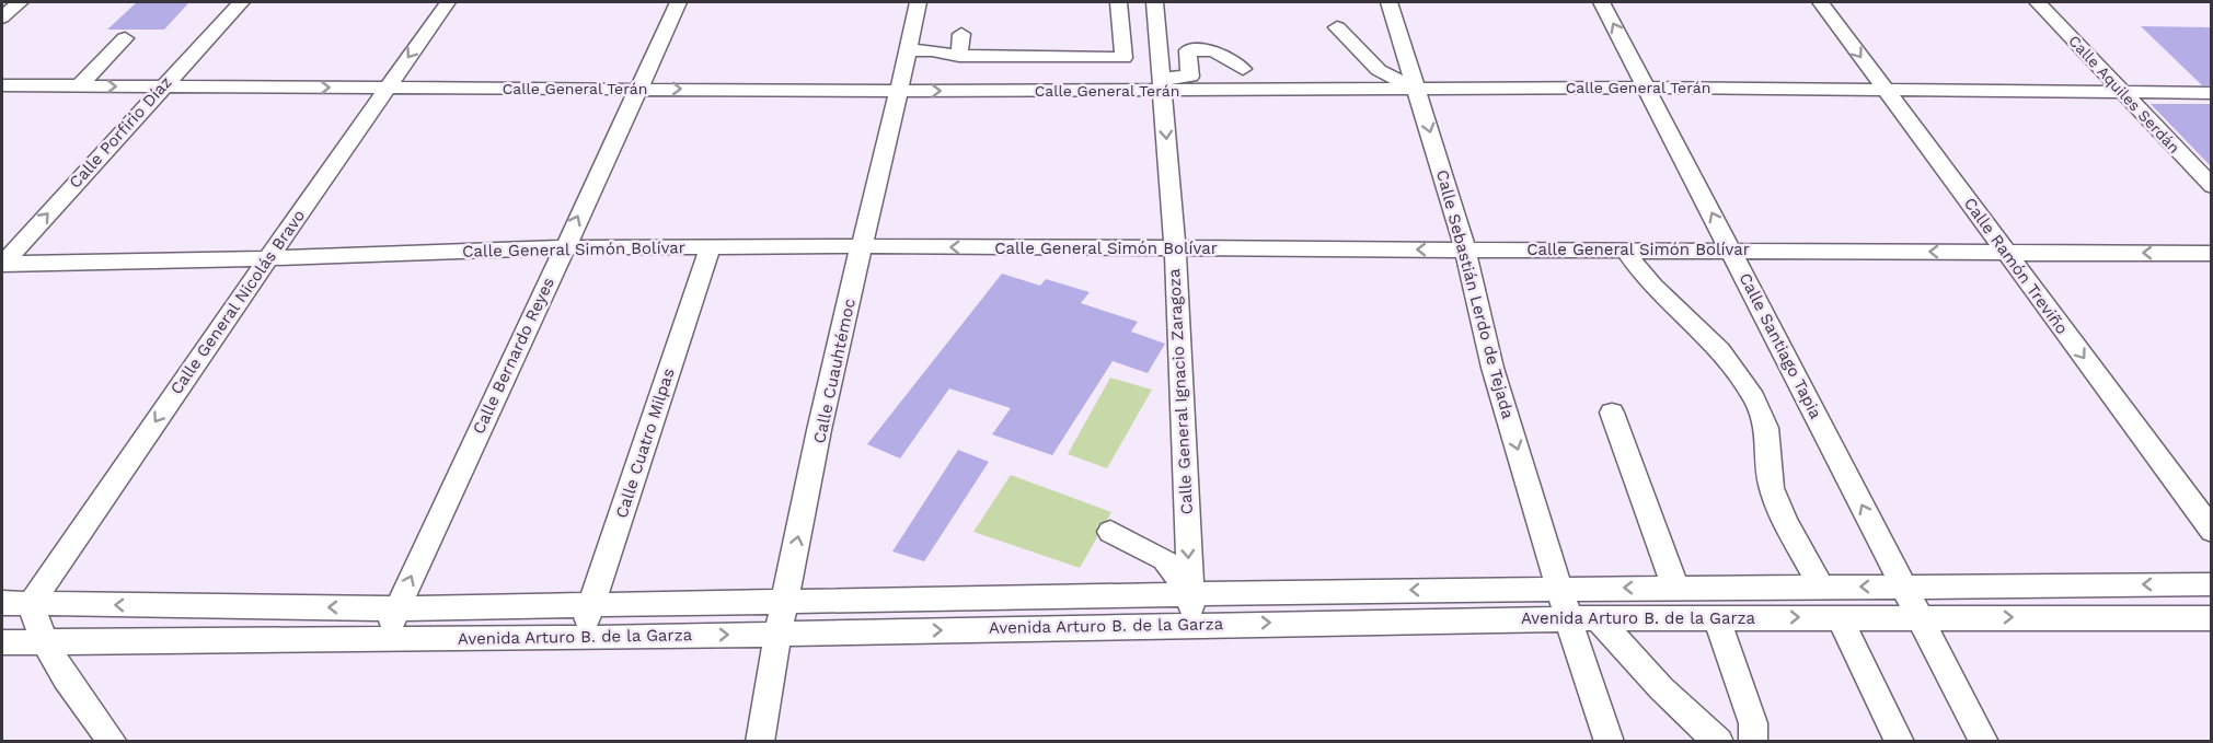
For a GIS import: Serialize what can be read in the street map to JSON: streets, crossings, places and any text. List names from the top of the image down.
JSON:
{
  "streets": {
    "street": [
      "Calle General Terán",
      "Calle Aquiles Serdán",
      "Calle Porfirio Díaz",
      "Calle General Simón Bolívar",
      "Calle Ramón Treviño",
      "Calle Sebastián Lerdo de Tejada",
      "Calle General Nicolás Bravo",
      "Calle Santiago Tapia",
      "Calle Bernardo Reyes",
      "Calle Cuauhtémoc",
      "Calle General Ignacio Zaragoza",
      "Calle Cuatro Milpas",
      "Avenida Arturo B. de la Garza"
    ]
  },
  "crossings": [
    ["Calle General Terán", "Calle Aquiles Serdán"],
    ["Calle General Terán", "Calle Porfirio Díaz"],
    ["Calle General Terán", "Calle Ramón Treviño"],
    ["Calle General Terán", "Calle Sebastián Lerdo de Tejada"],
    ["Calle General Terán", "Calle General Nicolás Bravo"],
    ["Calle General Terán", "Calle Santiago Tapia"],
    ["Calle General Terán", "Calle Bernardo Reyes"],
    ["Calle General Terán", "Calle Cuauhtémoc"],
    ["Calle General Terán", "Calle General Ignacio Zaragoza"],
    ["Calle Porfirio Díaz", "Calle General Simón Bolívar"],
    ["Calle General Simón Bolívar", "Calle Ramón Treviño"],
    ["Calle General Simón Bolívar", "Calle Sebastián Lerdo de Tejada"],
    ["Calle General Simón Bolívar", "Calle General Nicolás Bravo"],
    ["Calle General Simón Bolívar", "Calle Santiago Tapia"],
    ["Calle General Simón Bolívar", "Calle Bernardo Reyes"],
    ["Calle General Simón Bolívar", "Calle Cuauhtémoc"],
    ["Calle General Simón Bolívar", "Calle General Ignacio Zaragoza"],
    ["Calle General Simón Bolívar", "Calle Cuatro Milpas"],
    ["Calle Sebastián Lerdo de Tejada", "Avenida Arturo B. de la Garza"],
    ["Calle General Nicolás Bravo", "Avenida Arturo B. de la Garza"],
    ["Calle Santiago Tapia", "Avenida Arturo B. de la Garza"],
    ["Calle Bernardo Reyes", "Avenida Arturo B. de la Garza"],
    ["Calle Cuauhtémoc", "Avenida Arturo B. de la Garza"],
    ["Calle General Ignacio Zaragoza", "Avenida Arturo B. de la Garza"],
    ["Calle Cuatro Milpas", "Avenida Arturo B. de la Garza"]
  ],
  "one_way": [
    "Calle General Terán",
    "Calle General Simón Bolívar",
    "Calle Ramón Treviño",
    "Calle General Nicolás Bravo",
    "Calle Bernardo Reyes",
    "Calle Cuauhtémoc",
    "Calle General Ignacio Zaragoza"
  ]
}
